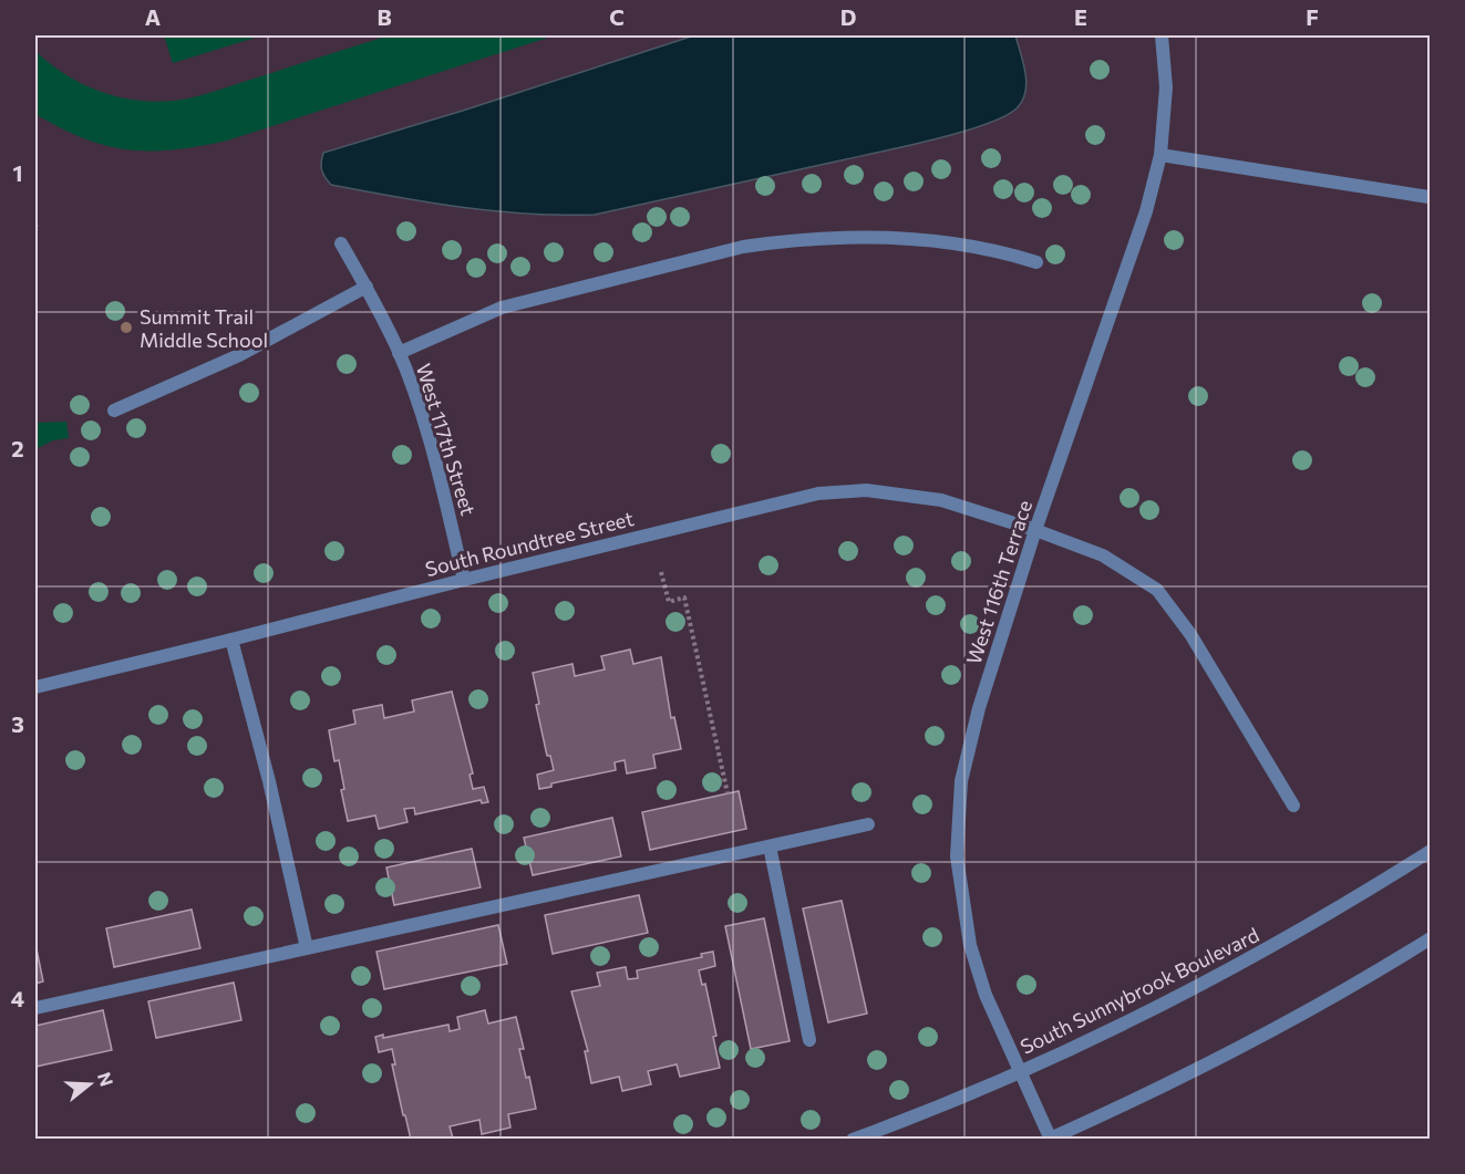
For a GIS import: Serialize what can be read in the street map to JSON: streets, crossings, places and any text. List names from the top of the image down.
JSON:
{
  "streets": {
    "street": [
      "West 117th Street",
      "South Roundtree Street",
      "West 116th Terrace",
      "South Sunnybrook Boulevard"
    ]
  },
  "crossings": [
    ["West 117th Street", "South Roundtree Street"],
    ["South Roundtree Street", "West 116th Terrace"],
    ["West 116th Terrace", "South Sunnybrook Boulevard"]
  ],
  "places": ["Summit Trail Middle School"],
  "north": "right",
  "grid": {
    "columns": [
      "A",
      "B",
      "C",
      "D",
      "E",
      "F"
    ],
    "rows": [
      "1",
      "2",
      "3",
      "4"
    ]
  }
}
